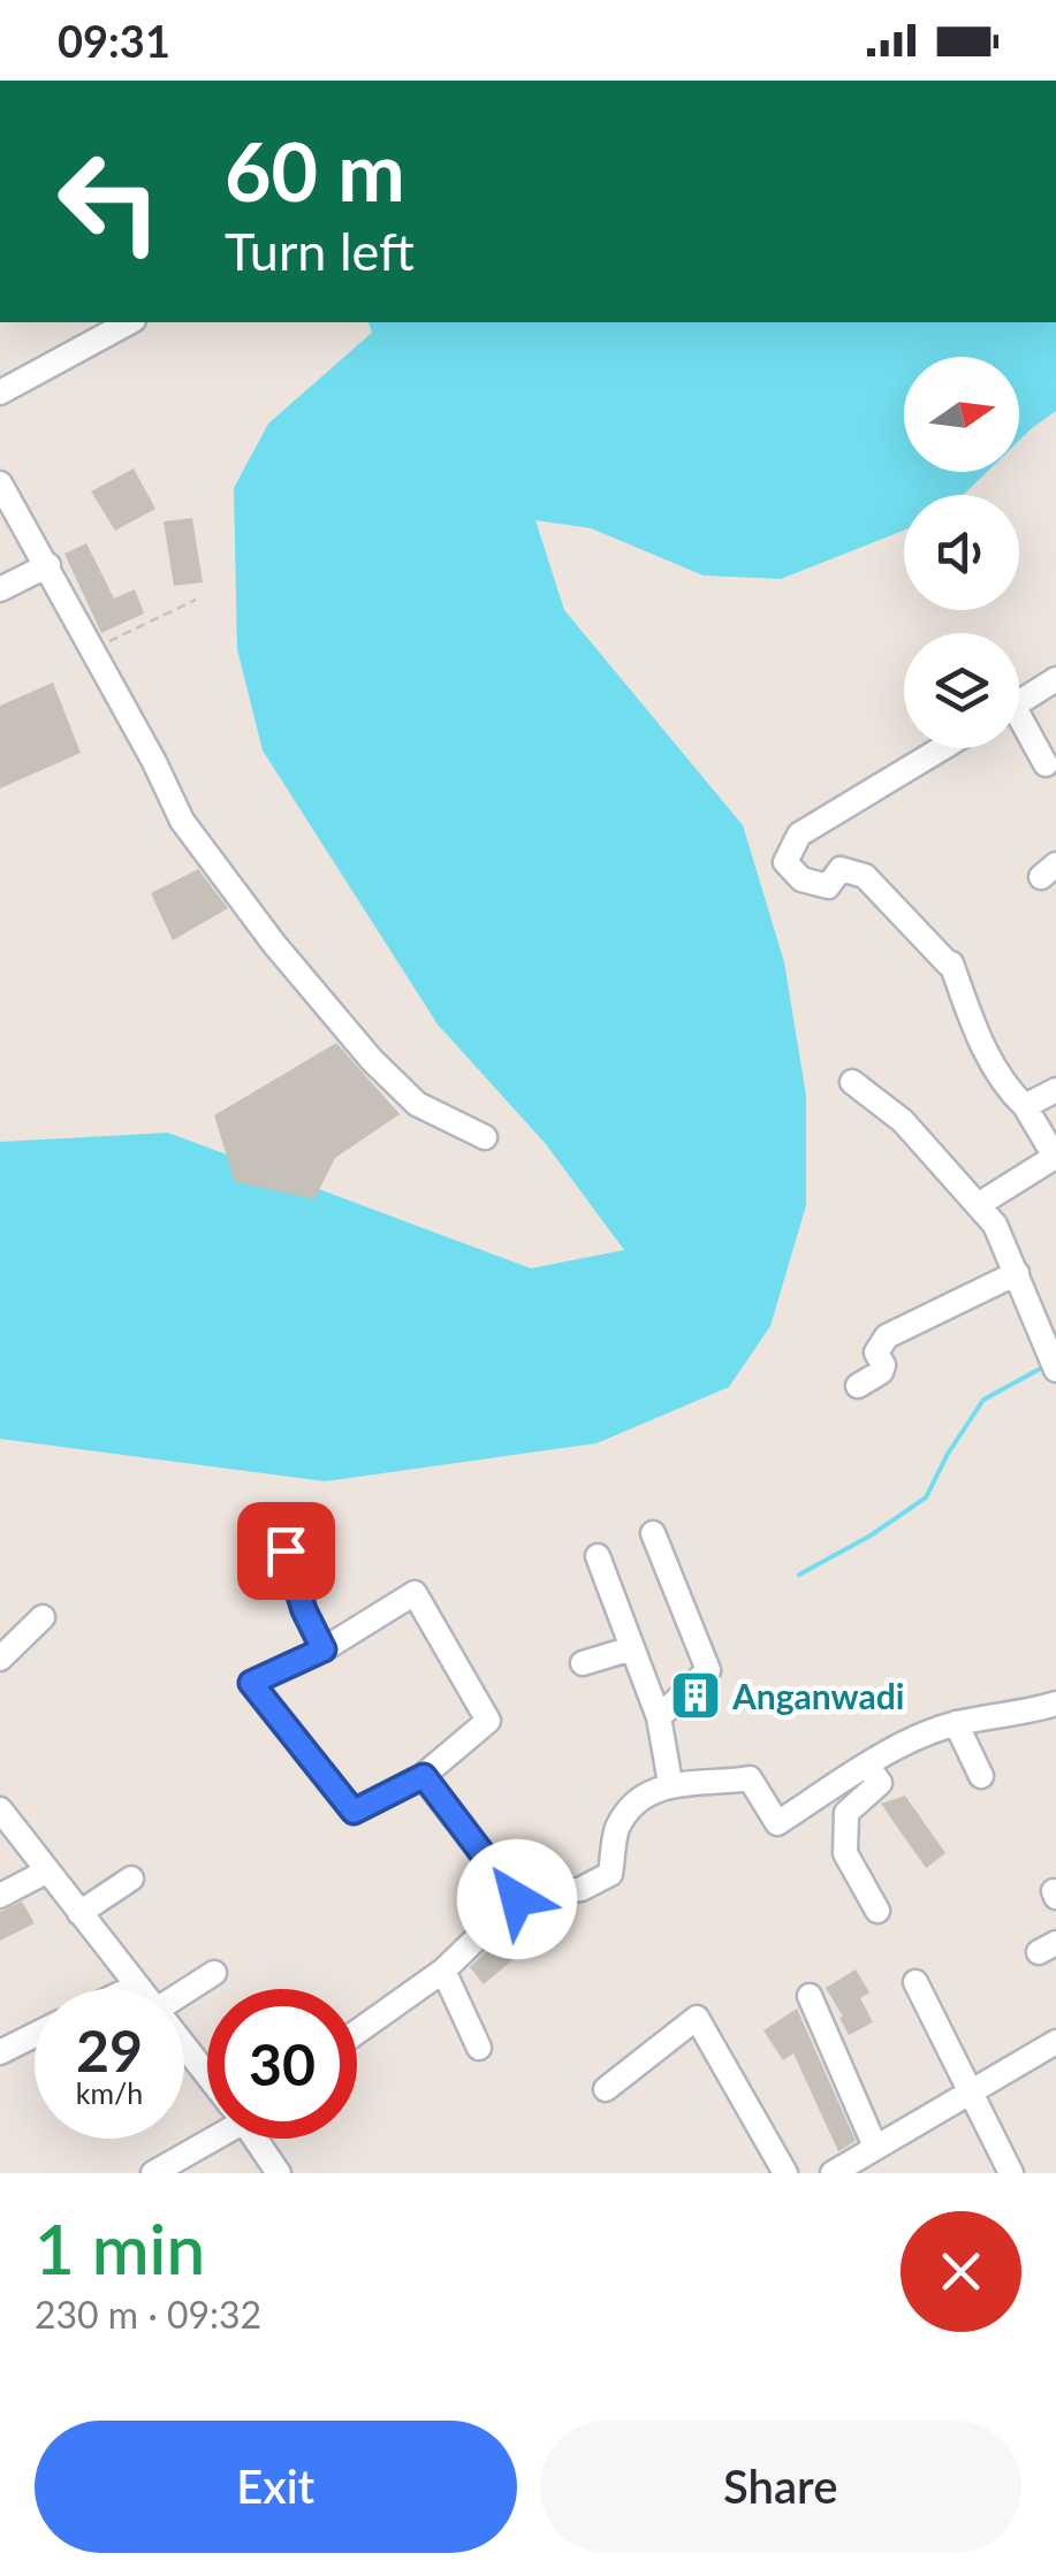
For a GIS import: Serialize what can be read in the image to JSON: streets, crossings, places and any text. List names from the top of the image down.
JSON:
{
  "places": {
    "building": ["Anganwadi"]
  },
  "north": "right",
  "page": {
    "status": "09:31",
    "turn": ["60 m", "Turn left"],
    "speed": "29 km/h",
    "limit": "30",
    "heading": ["1 min", "230 m · 09:32"],
    "buttons": ["Exit", "Share"]
  }
}
